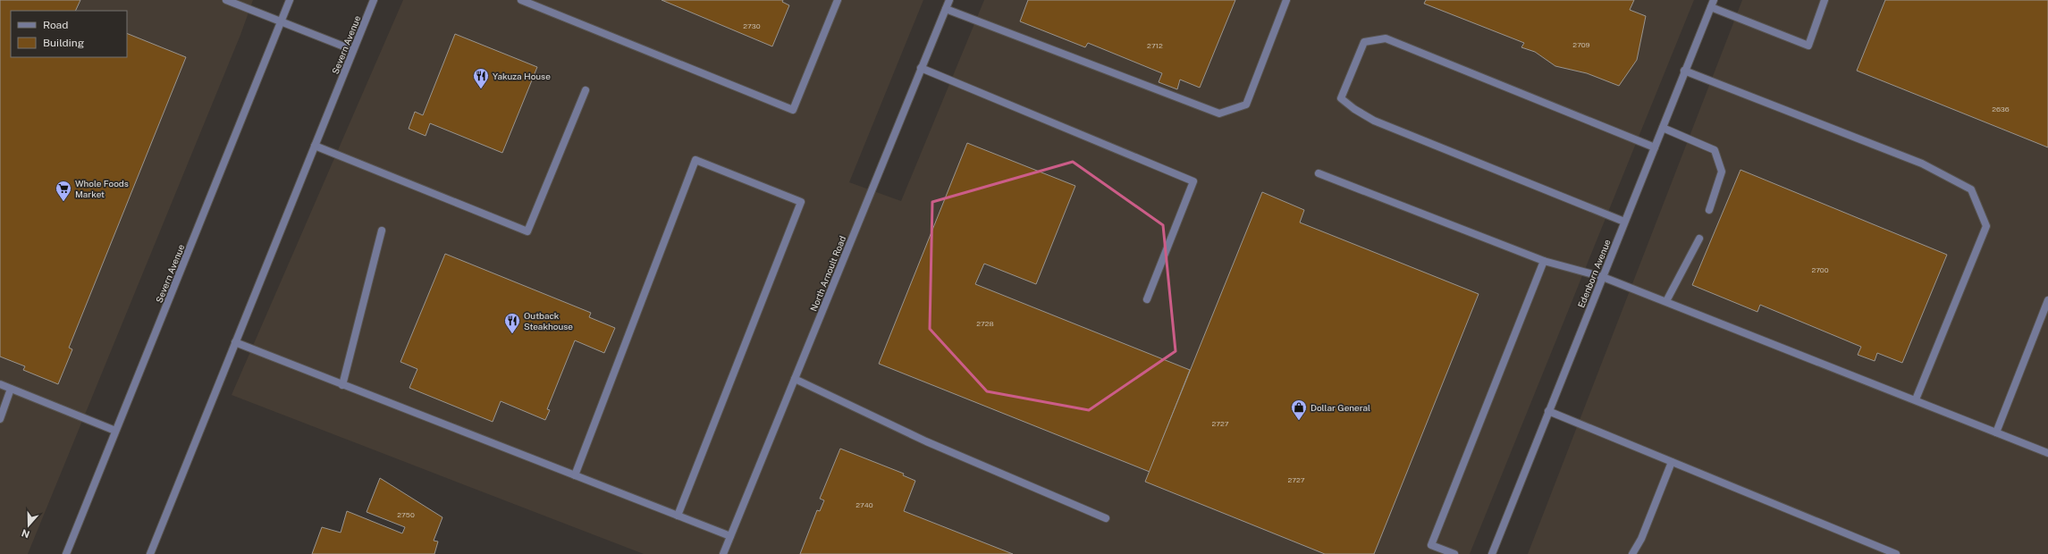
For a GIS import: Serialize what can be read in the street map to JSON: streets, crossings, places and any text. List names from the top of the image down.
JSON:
{
  "streets": {
    "street": ["Severn Avenue", "North Arnoult Road", "Edenborn Avenue"]
  },
  "places": {
    "restaurant": ["Yakuza House", "Outback Steakhouse"],
    "supermarket": ["Whole Foods Market"],
    "shop": ["Dollar General"]
  },
  "house_numbers": [
    "2730",
    "2709",
    "2712",
    "2636",
    "2700",
    "2728",
    "2727",
    "2727",
    "2740",
    "2750"
  ],
  "legend": ["Road", "Building"],
  "north": "bottom"
}
